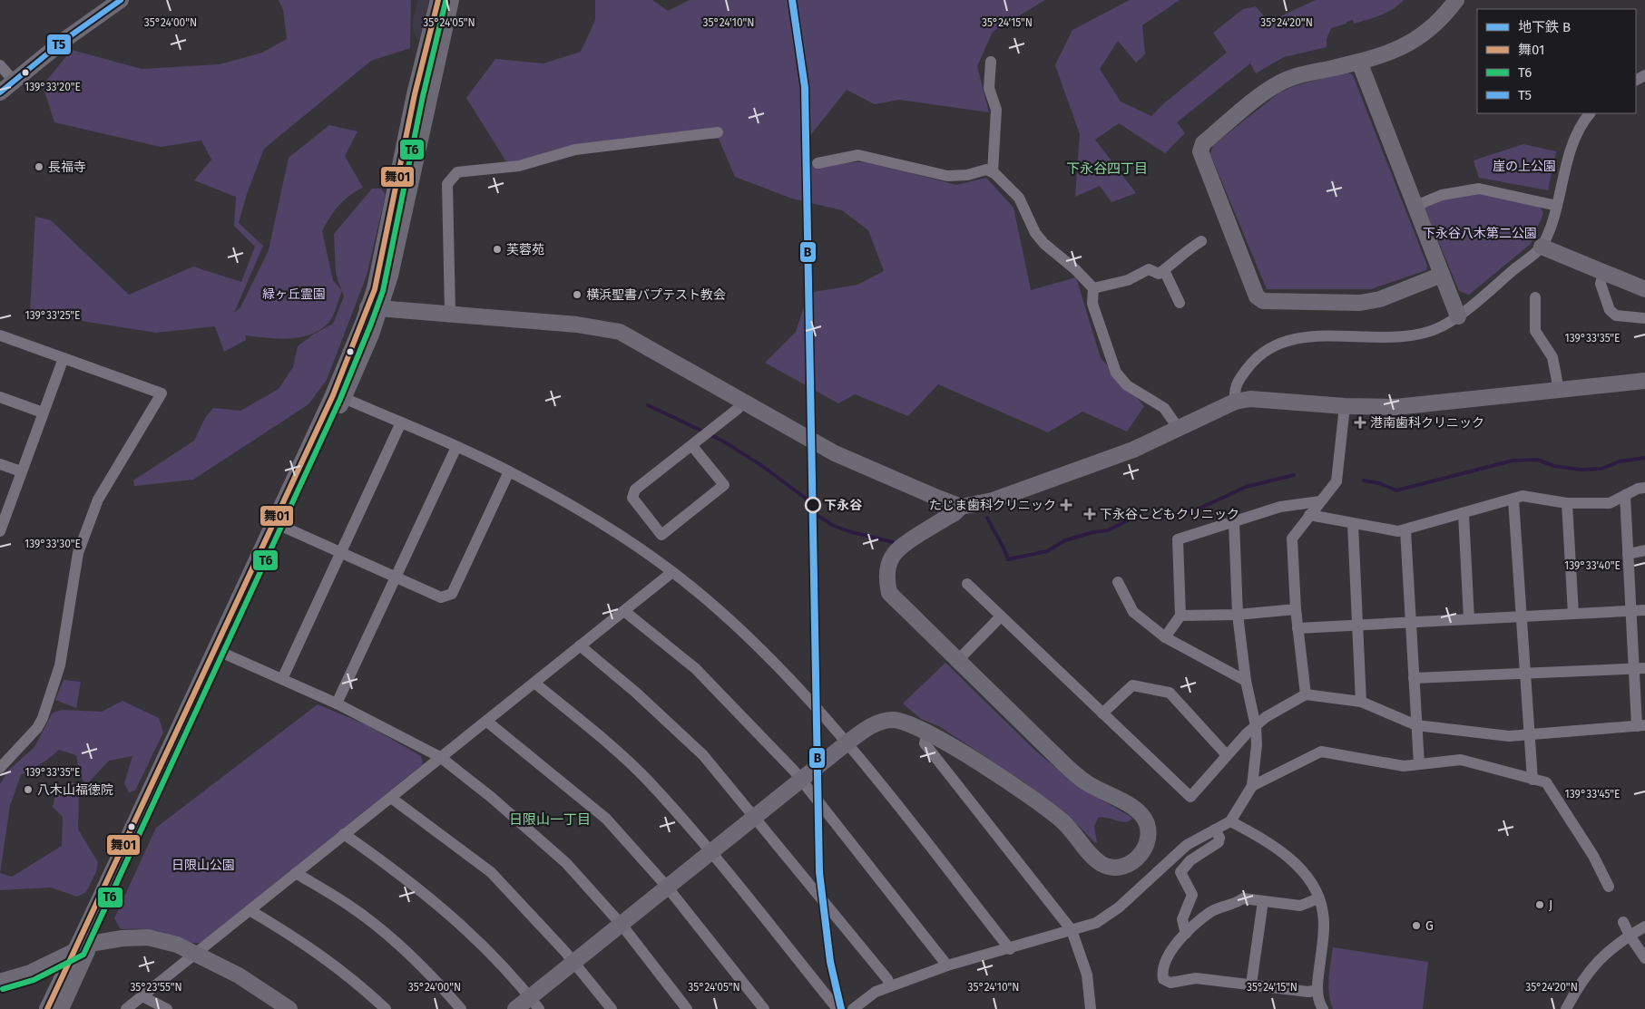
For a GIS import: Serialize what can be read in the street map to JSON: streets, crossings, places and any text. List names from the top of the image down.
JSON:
{
  "districts": ["下永谷四丁目", "日限山一丁目"],
  "parks": [
    "崖の上公園",
    "下永谷八木第二公園",
    "緑ヶ丘霊園",
    "日限山公園"
  ],
  "places": {
    "other": [
      "長福寺",
      "芙蓉苑",
      "横浜聖書バプテスト教会",
      "下永谷",
      "八木山福徳院",
      "J",
      "G"
    ],
    "health": ["港南歯科クリニック", "たじま歯科クリニック", "下永谷こどもクリニック"]
  },
  "lines": [
    "metro line B",
    "transit line 舞01",
    "transit line T5",
    "transit line T6"
  ],
  "legend": [
    "地下鉄 B",
    "舞01",
    "T6",
    "T5"
  ],
  "coordinates": [
    "35°24'00\"N",
    "35°24'05\"N",
    "35°24'10\"N",
    "35°24'15\"N",
    "35°24'20\"N",
    "139°33'20\"E",
    "139°33'25\"E",
    "139°33'35\"E",
    "139°33'30\"E",
    "139°33'40\"E",
    "139°33'45\"E",
    "35°23'55\"N"
  ]
}
